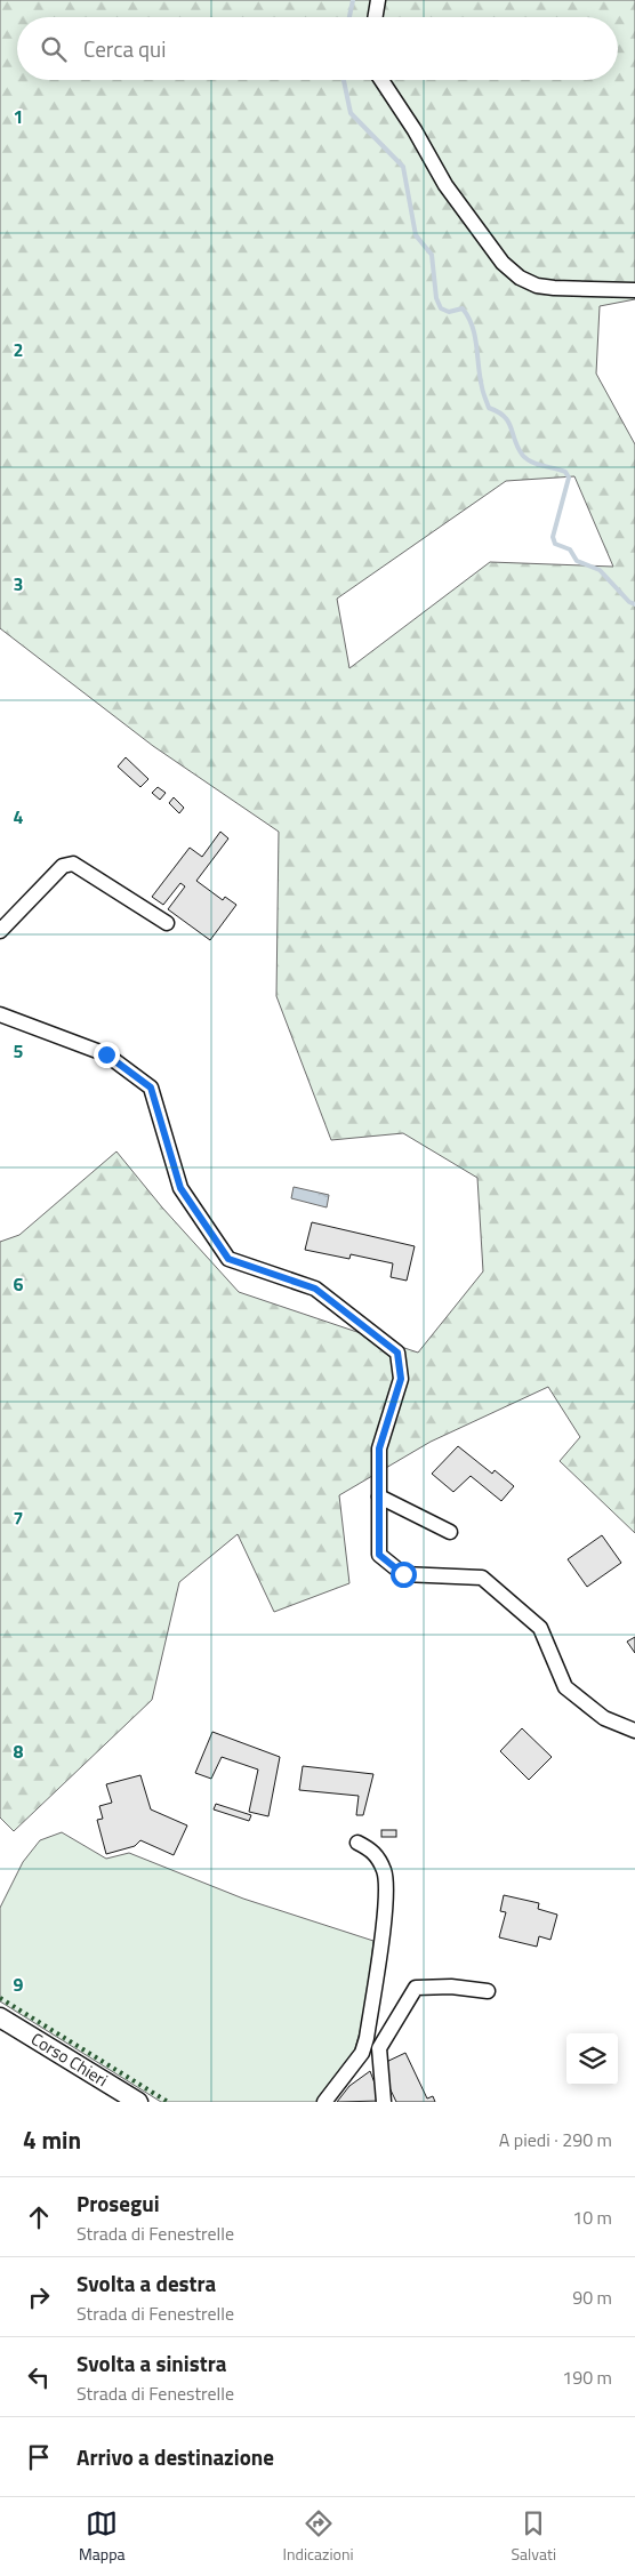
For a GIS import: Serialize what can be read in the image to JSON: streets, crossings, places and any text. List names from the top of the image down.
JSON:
{
  "streets": {
    "main road": ["Corso Chieri"]
  },
  "page": {
    "search": "Cerca qui",
    "heading": ["4 min", "A piedi · 290 m"],
    "list": [
      ["Prosegui", "Strada di Fenestrelle", "10 m"],
      ["Svolta a destra", "Strada di Fenestrelle", "90 m"],
      ["Svolta a sinistra", "Strada di Fenestrelle", "190 m"],
      "Arrivo a destinazione"
    ],
    "nav": ["Mappa", "Indicazioni", "Salvati"]
  },
  "grid": {
    "rows": [
      "1",
      "2",
      "3",
      "4",
      "5",
      "6",
      "7",
      "8",
      "9"
    ]
  }
}
